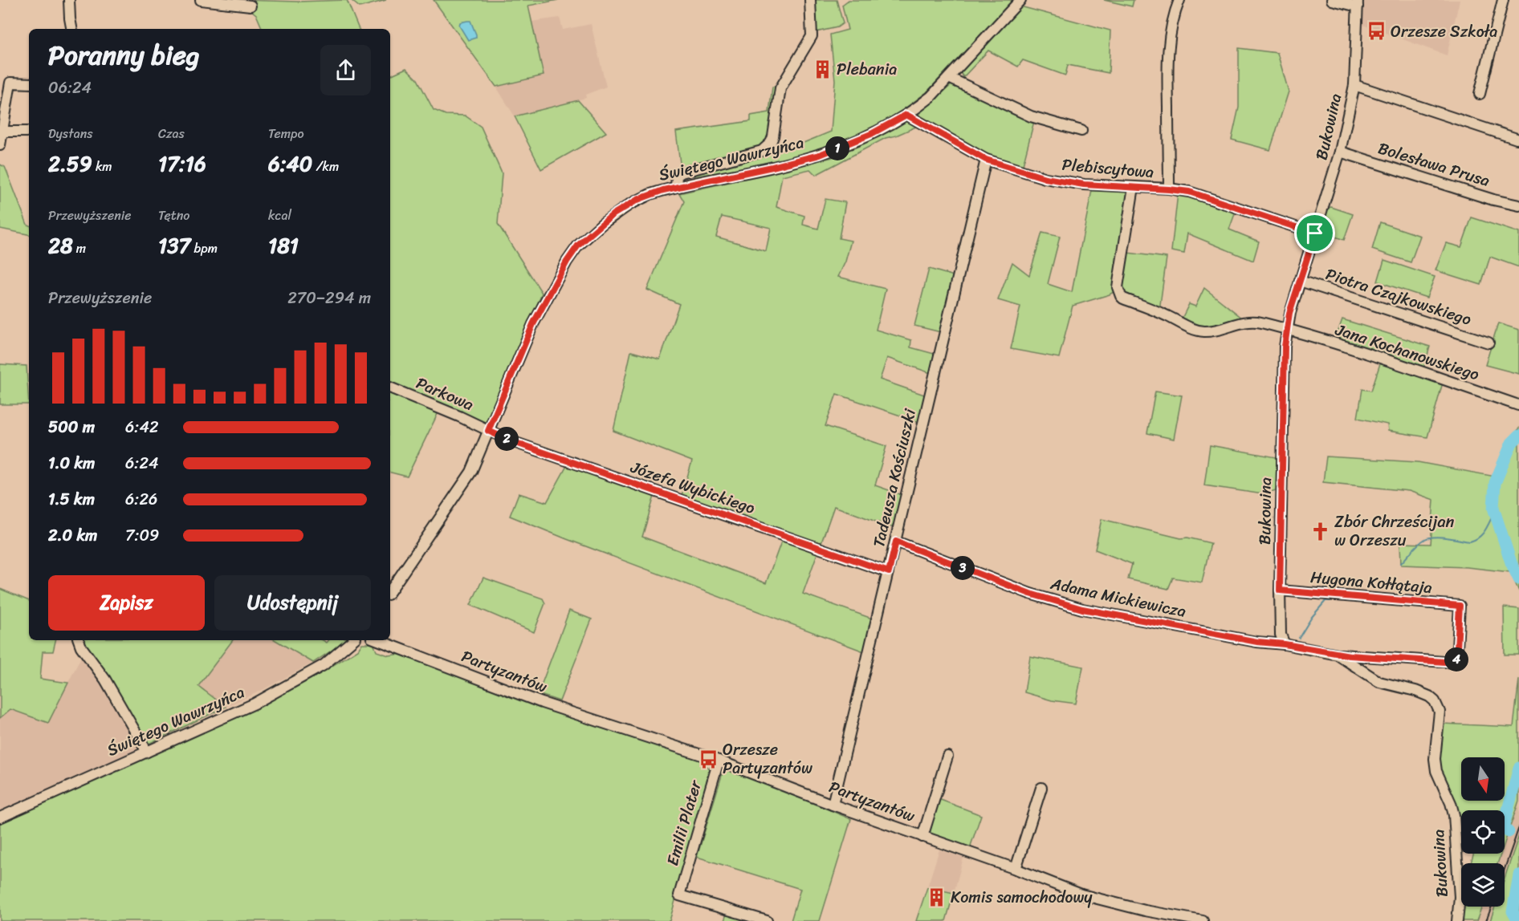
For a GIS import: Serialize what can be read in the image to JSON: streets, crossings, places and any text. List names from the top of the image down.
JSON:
{
  "streets": {
    "street": [
      "Bukowina",
      "Świętego Wawrzyńca",
      "Bolesława Prusa",
      "Plebiscytowa",
      "Piotra Czajkowskiego",
      "Jana Kochanowskiego",
      "Parkowa",
      "Tadeusza Kościuszki",
      "Józefa Wybickiego",
      "Hugona Kołłątaja",
      "Adama Mickiewicza",
      "Partyzantów",
      "Emilii Plater"
    ]
  },
  "crossings": [
    ["Bukowina", "Bolesława Prusa"],
    ["Bukowina", "Plebiscytowa"],
    ["Bukowina", "Piotra Czajkowskiego"],
    ["Bukowina", "Jana Kochanowskiego"],
    ["Bukowina", "Hugona Kołłątaja"],
    ["Bukowina", "Adama Mickiewicza"],
    ["Świętego Wawrzyńca", "Plebiscytowa"],
    ["Świętego Wawrzyńca", "Parkowa"],
    ["Świętego Wawrzyńca", "Józefa Wybickiego"],
    ["Plebiscytowa", "Jana Kochanowskiego"],
    ["Plebiscytowa", "Tadeusza Kościuszki"],
    ["Parkowa", "Józefa Wybickiego"],
    ["Tadeusza Kościuszki", "Józefa Wybickiego"],
    ["Tadeusza Kościuszki", "Adama Mickiewicza"],
    ["Tadeusza Kościuszki", "Partyzantów"],
    ["Partyzantów", "Emilii Plater"]
  ],
  "places": {
    "bus stop": ["Orzesze Szkoła", "Orzesze Partyzantów"],
    "building": ["Plebania", "Komis samochodowy"],
    "church": ["Zbór Chrześcijan w Orzeszu"]
  },
  "north": "bottom",
  "page": {
    "heading": ["Poranny bieg", "06:24"],
    "stats": [
      ["Dystans", "2.59 km"],
      ["Czas", "17:16"],
      ["Tempo", "6:40 /km"],
      ["Przewyższenie", "28 m"],
      ["Tętno", "137 bpm"],
      ["kcal", "181"]
    ],
    "pins": [
      "1",
      "2",
      "3",
      "4"
    ],
    "chart": ["Przewyższenie", "270–294 m"],
    "list": [
      {
        "name": "500 m",
        "note": "6:42"
      },
      {
        "name": "1.0 km",
        "note": "6:24"
      },
      {
        "name": "1.5 km",
        "note": "6:26"
      },
      {
        "name": "2.0 km",
        "note": "7:09"
      }
    ],
    "buttons": ["Zapisz", "Udostępnij"]
  }
}
